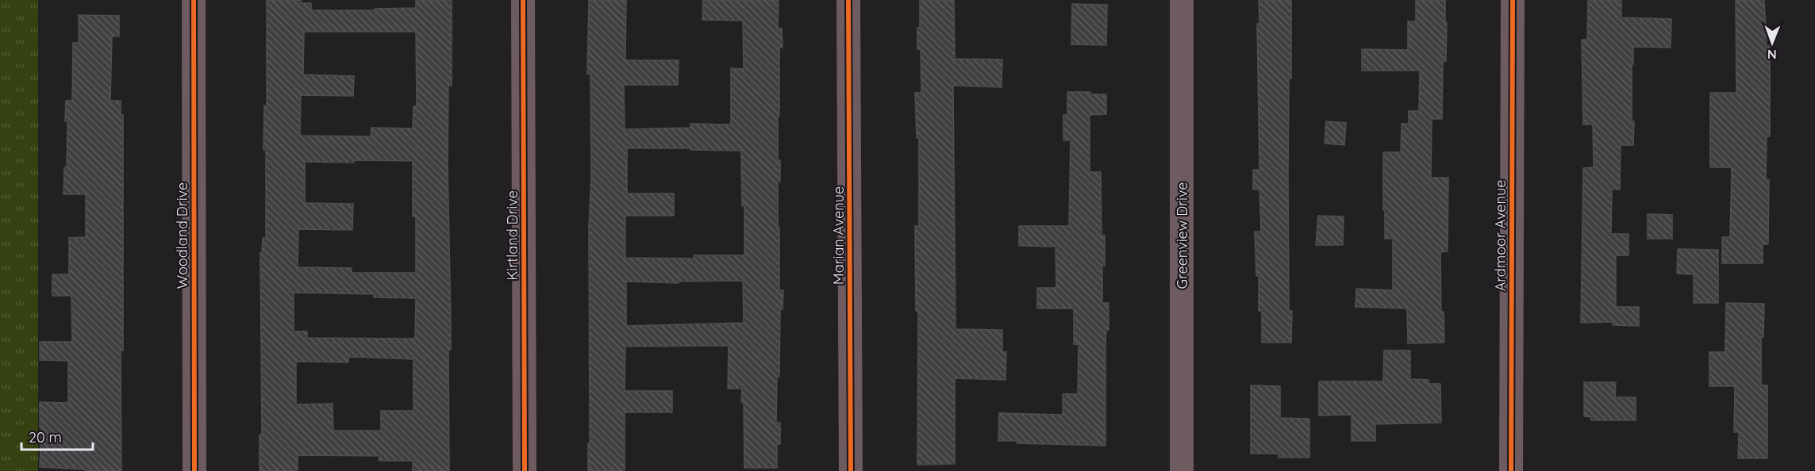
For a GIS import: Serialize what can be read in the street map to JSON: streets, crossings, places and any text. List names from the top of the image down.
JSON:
{
  "streets": {
    "street": [
      "Woodland Drive",
      "Kirtland Drive",
      "Marian Avenue",
      "Greenview Drive",
      "Ardmoor Avenue"
    ]
  },
  "scale_bar": "20 m",
  "north": "bottom"
}
